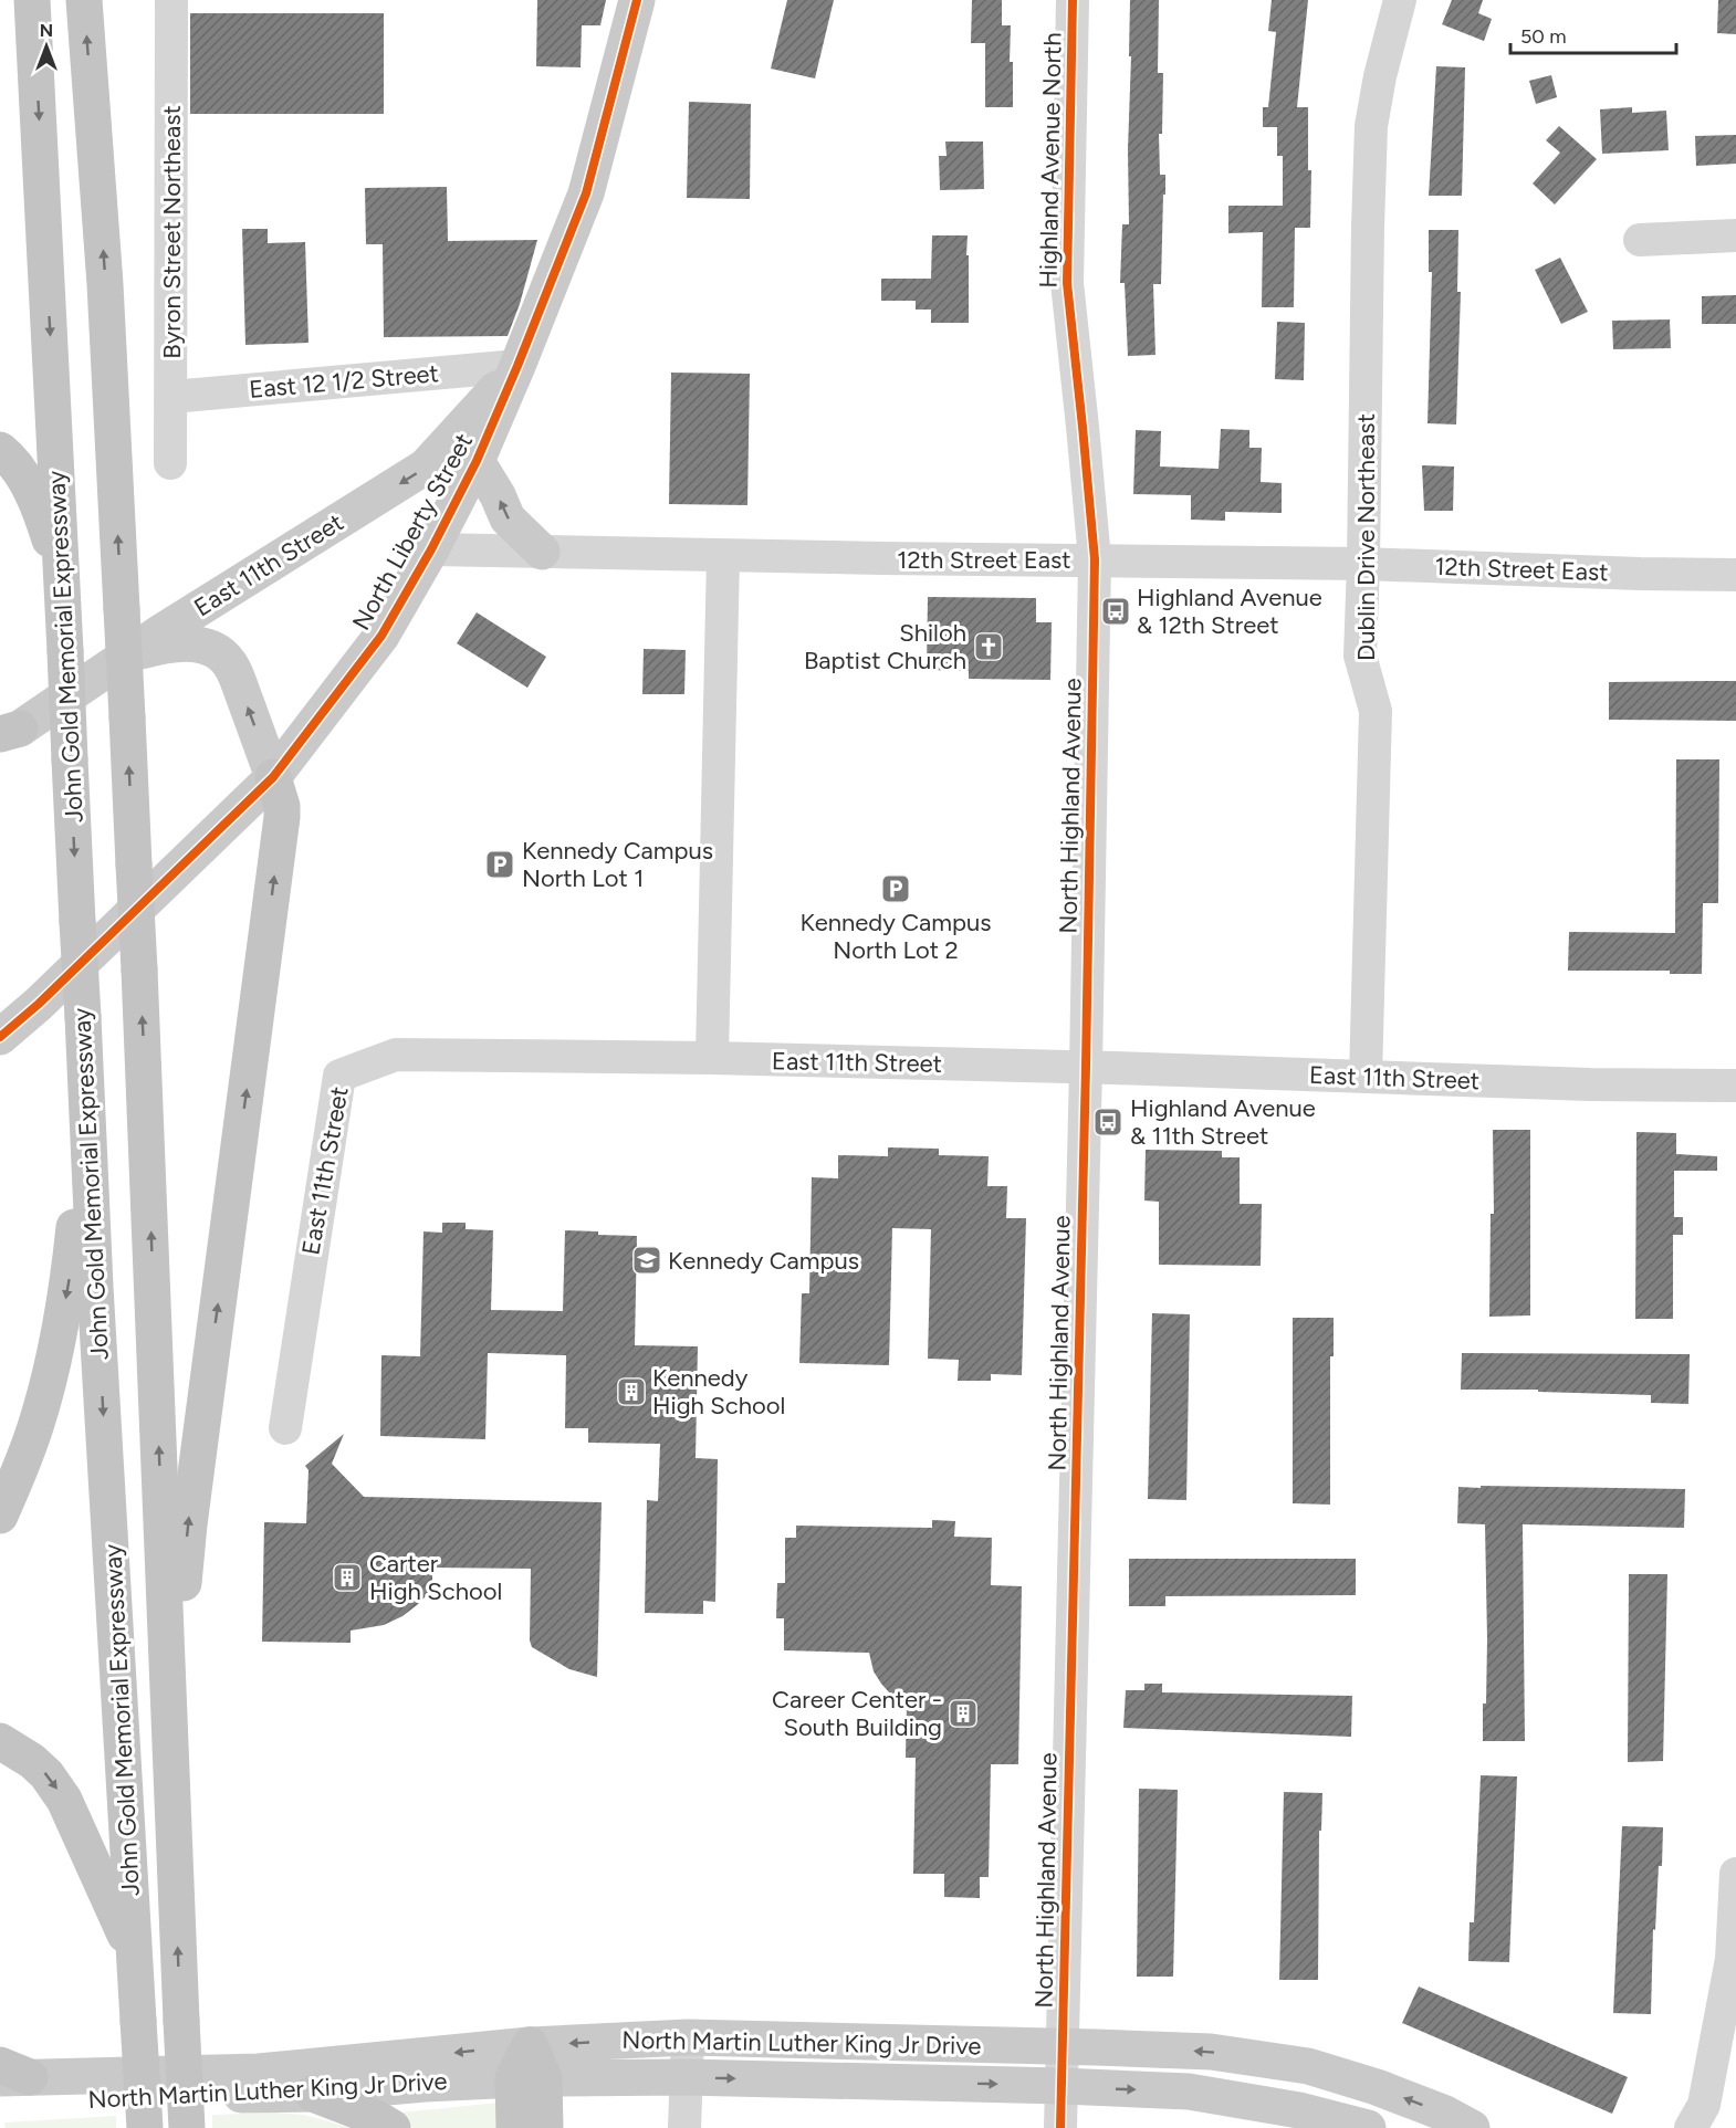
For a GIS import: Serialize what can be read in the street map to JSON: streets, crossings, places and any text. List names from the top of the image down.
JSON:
{
  "streets": {
    "highway": ["John Gold Memorial Expressway"],
    "main road": ["North Liberty Street", "East 11th Street", "North Martin Luther King Jr Drive"],
    "street": [
      "Highland Avenue North",
      "Byron Street Northeast",
      "East 12 1/2 Street",
      "Dublin Drive Northeast",
      "12th Street East",
      "North Highland Avenue"
    ]
  },
  "crossings": [
    ["Highland Avenue North", "12th Street East"],
    ["Highland Avenue North", "North Highland Avenue"],
    ["Byron Street Northeast", "East 12 1/2 Street"],
    ["East 12 1/2 Street", "North Liberty Street"],
    ["East 12 1/2 Street", "East 11th Street"],
    ["North Liberty Street", "12th Street East"],
    ["North Liberty Street", "East 11th Street"],
    ["Dublin Drive Northeast", "12th Street East"],
    ["Dublin Drive Northeast", "East 11th Street"],
    ["12th Street East", "North Highland Avenue"],
    ["East 11th Street", "North Highland Avenue"],
    ["North Highland Avenue", "North Martin Luther King Jr Drive"]
  ],
  "places": {
    "bus stop": ["Highland Avenue & 12th Street", "Highland Avenue & 11th Street"],
    "church": ["Shiloh Baptist Church"],
    "parking": ["Kennedy Campus North Lot 1", "Kennedy Campus North Lot 2"],
    "school or university": ["Kennedy Campus"],
    "building": ["Kennedy High School", "Carter High School", "Career Center - South Building"]
  },
  "scale_bar": "50 m",
  "north": "top"
}
